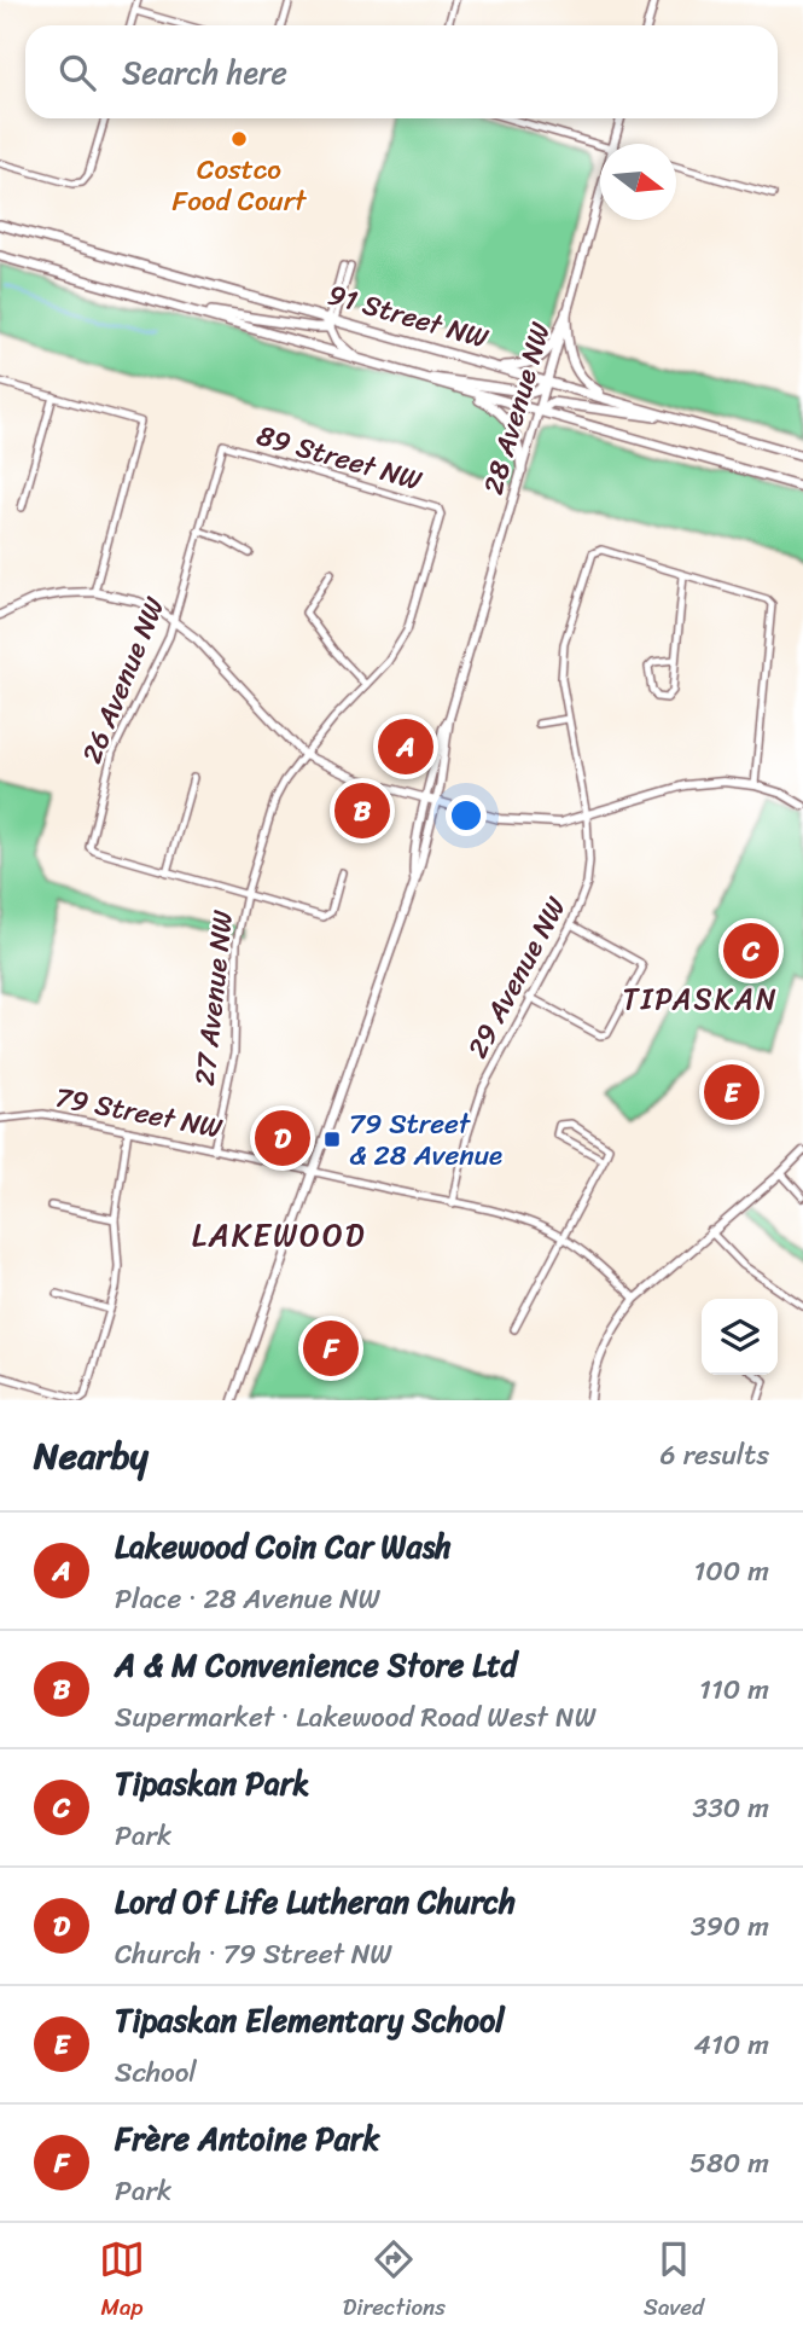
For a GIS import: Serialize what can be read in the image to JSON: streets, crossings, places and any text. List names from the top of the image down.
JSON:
{
  "streets": {
    "main road": ["91 Street NW"],
    "street": [
      "28 Avenue NW",
      "89 Street NW",
      "26 Avenue NW",
      "29 Avenue NW",
      "27 Avenue NW",
      "79 Street NW"
    ]
  },
  "crossings": [
    ["91 Street NW", "28 Avenue NW"],
    ["28 Avenue NW", "79 Street NW"],
    ["89 Street NW", "26 Avenue NW"],
    ["89 Street NW", "27 Avenue NW"],
    ["29 Avenue NW", "79 Street NW"],
    ["27 Avenue NW", "79 Street NW"]
  ],
  "districts": ["TIPASKAN", "LAKEWOOD"],
  "places": {
    "other": ["Costco Food Court"],
    "transit": ["79 Street & 28 Avenue"]
  },
  "north": "right",
  "page": {
    "search": "Search here",
    "pins": [
      "A",
      "B",
      "C",
      "E",
      "D",
      "F"
    ],
    "heading": ["Nearby", "6 results"],
    "list": [
      {
        "mark": "A",
        "name": "Lakewood Coin Car Wash",
        "note": "Place · 28 Avenue NW",
        "value": "100 m"
      },
      {
        "mark": "B",
        "name": "A & M Convenience Store Ltd",
        "note": "Supermarket · Lakewood Road West NW",
        "value": "110 m"
      },
      {
        "mark": "C",
        "name": "Tipaskan Park",
        "note": "Park",
        "value": "330 m"
      },
      {
        "mark": "D",
        "name": "Lord Of Life Lutheran Church",
        "note": "Church · 79 Street NW",
        "value": "390 m"
      },
      {
        "mark": "E",
        "name": "Tipaskan Elementary School",
        "note": "School",
        "value": "410 m"
      },
      {
        "mark": "F",
        "name": "Frère Antoine Park",
        "note": "Park",
        "value": "580 m"
      }
    ],
    "nav": ["Map", "Directions", "Saved"]
  }
}
